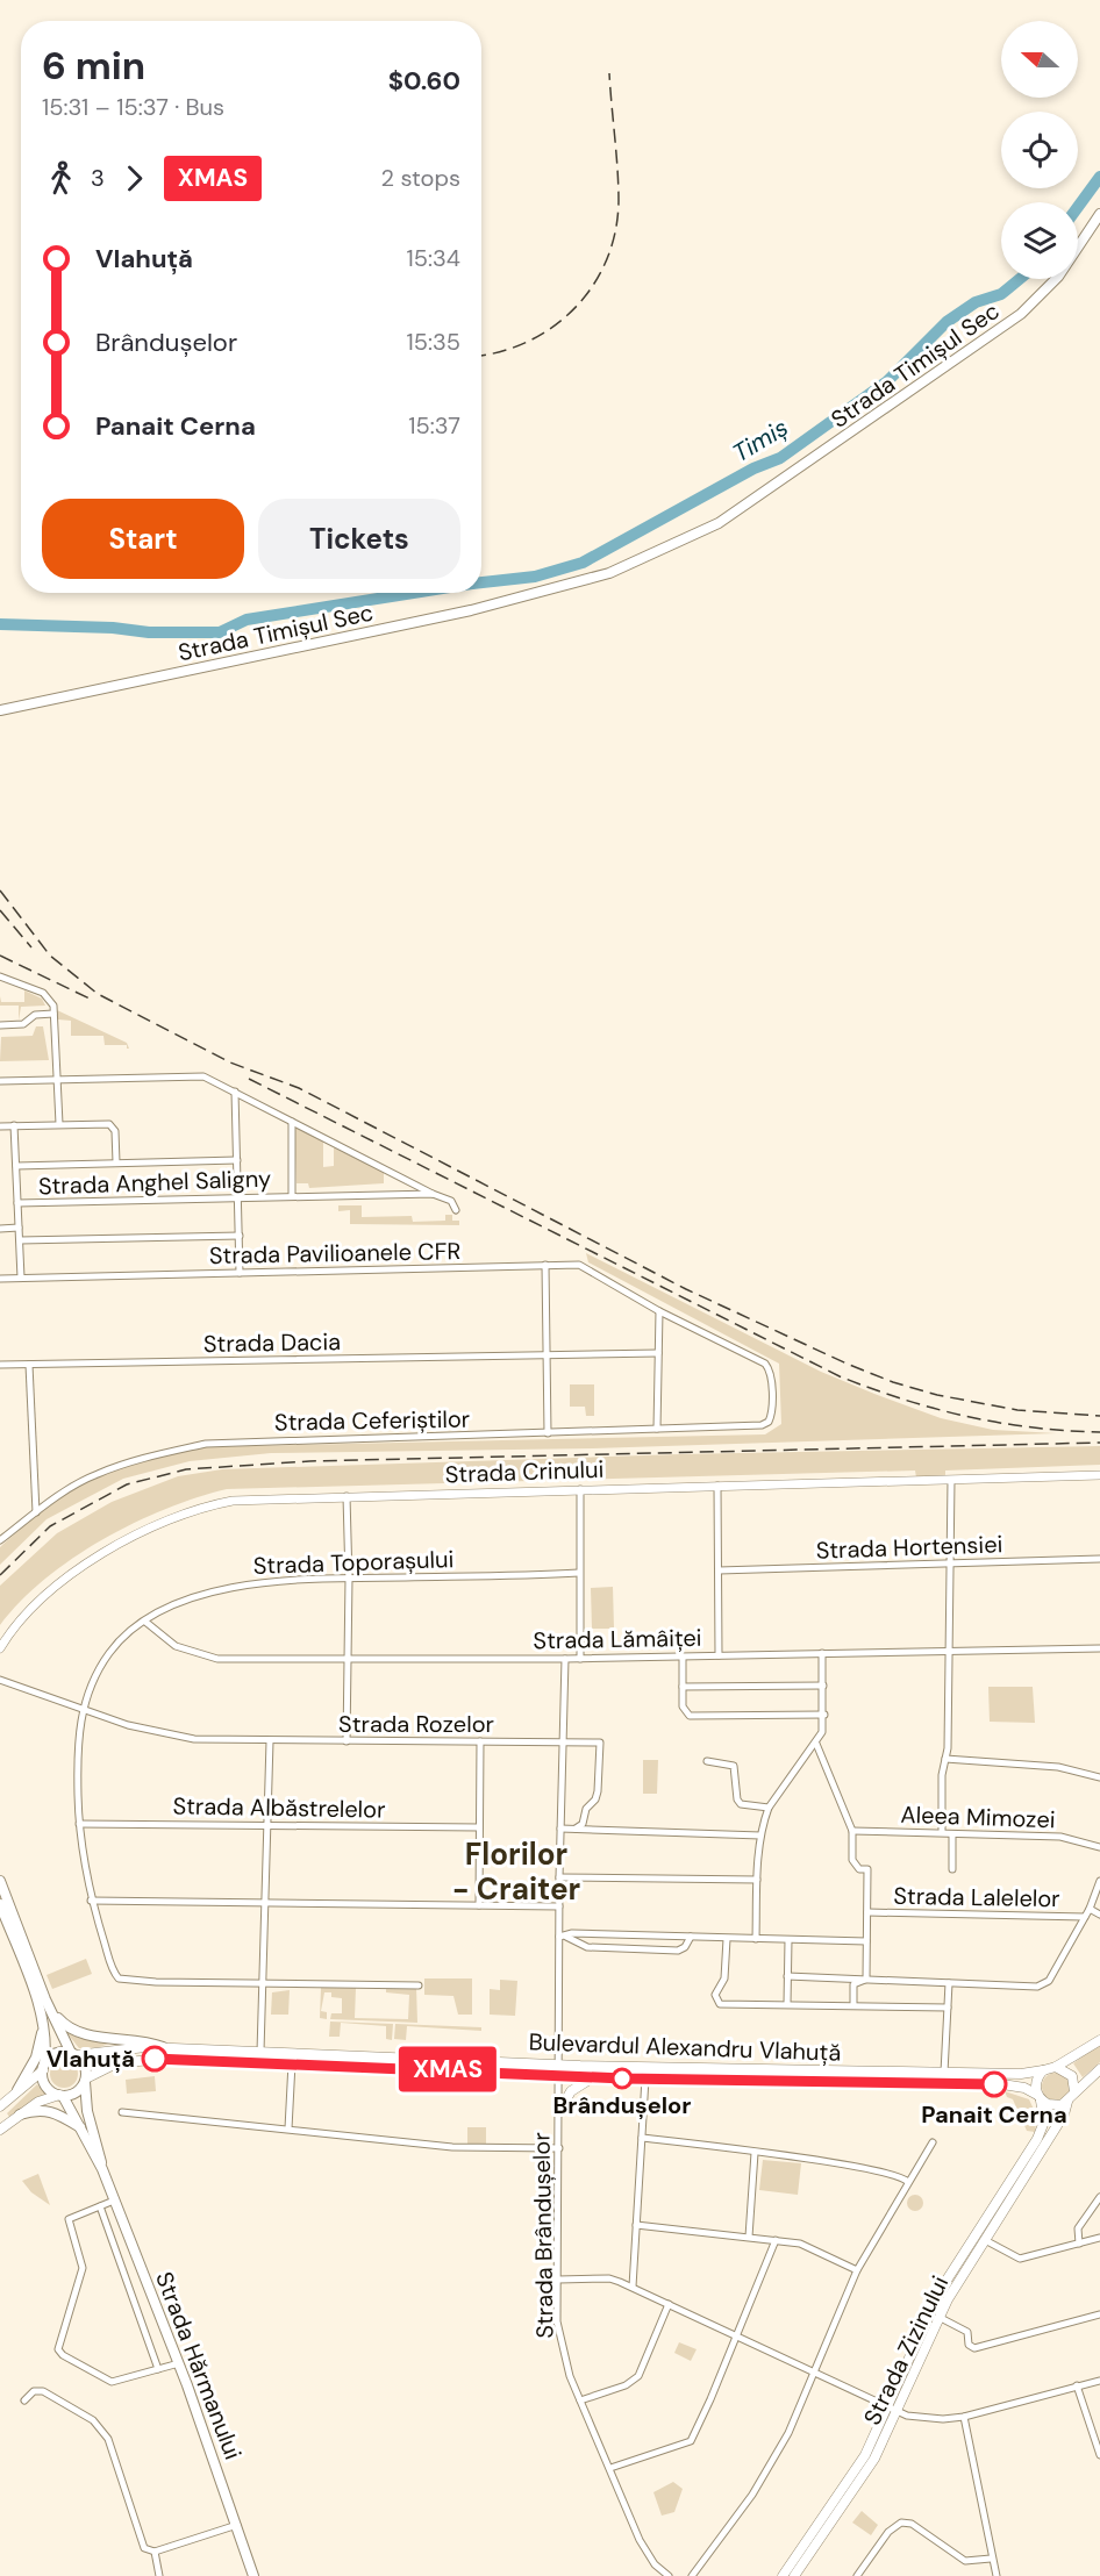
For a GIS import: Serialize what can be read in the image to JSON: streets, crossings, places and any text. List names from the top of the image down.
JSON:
{
  "streets": {
    "main road": [
      "Strada Timișul Sec",
      "Bulevardul Alexandru Vlahuță",
      "Strada Zizinului",
      "Strada Hărmanului"
    ],
    "street": [
      "Strada Anghel Saligny",
      "Strada Pavilioanele CFR",
      "Strada Dacia",
      "Strada Ceferiștilor",
      "Strada Crinului",
      "Strada Hortensiei",
      "Strada Toporașului",
      "Strada Lămâiței",
      "Strada Rozelor",
      "Strada Albăstrelelor",
      "Aleea Mimozei",
      "Strada Lalelelor",
      "Strada Brândușelor"
    ]
  },
  "crossings": [
    ["Strada Pavilioanele CFR", "Strada Ceferiștilor"],
    ["Strada Toporașului", "Strada Lămâiței"],
    ["Strada Toporașului", "Strada Rozelor"],
    ["Strada Toporașului", "Strada Albăstrelelor"],
    ["Strada Lămâiței", "Strada Brândușelor"],
    ["Strada Rozelor", "Strada Brândușelor"],
    ["Aleea Mimozei", "Strada Lalelelor"],
    ["Bulevardul Alexandru Vlahuță", "Strada Brândușelor"],
    ["Bulevardul Alexandru Vlahuță", "Strada Zizinului"],
    ["Bulevardul Alexandru Vlahuță", "Strada Hărmanului"]
  ],
  "districts": ["Florilor - Craiter"],
  "water": ["Timiș"],
  "places": ["Vlahuță", "Brândușelor", "Panait Cerna"],
  "lines": ["bus line XMAS"],
  "north": "left",
  "page": {
    "on_map": "XMAS",
    "heading": ["6 min", "15:31 – 15:37 · Bus", "$0.60"],
    "legs": ["3", "XMAS", "2 stops"],
    "list": [
      {
        "name": "Vlahuță",
        "value": "15:34"
      },
      {
        "name": "Brândușelor",
        "value": "15:35"
      },
      {
        "name": "Panait Cerna",
        "value": "15:37"
      }
    ],
    "buttons": ["Start", "Tickets"]
  }
}
